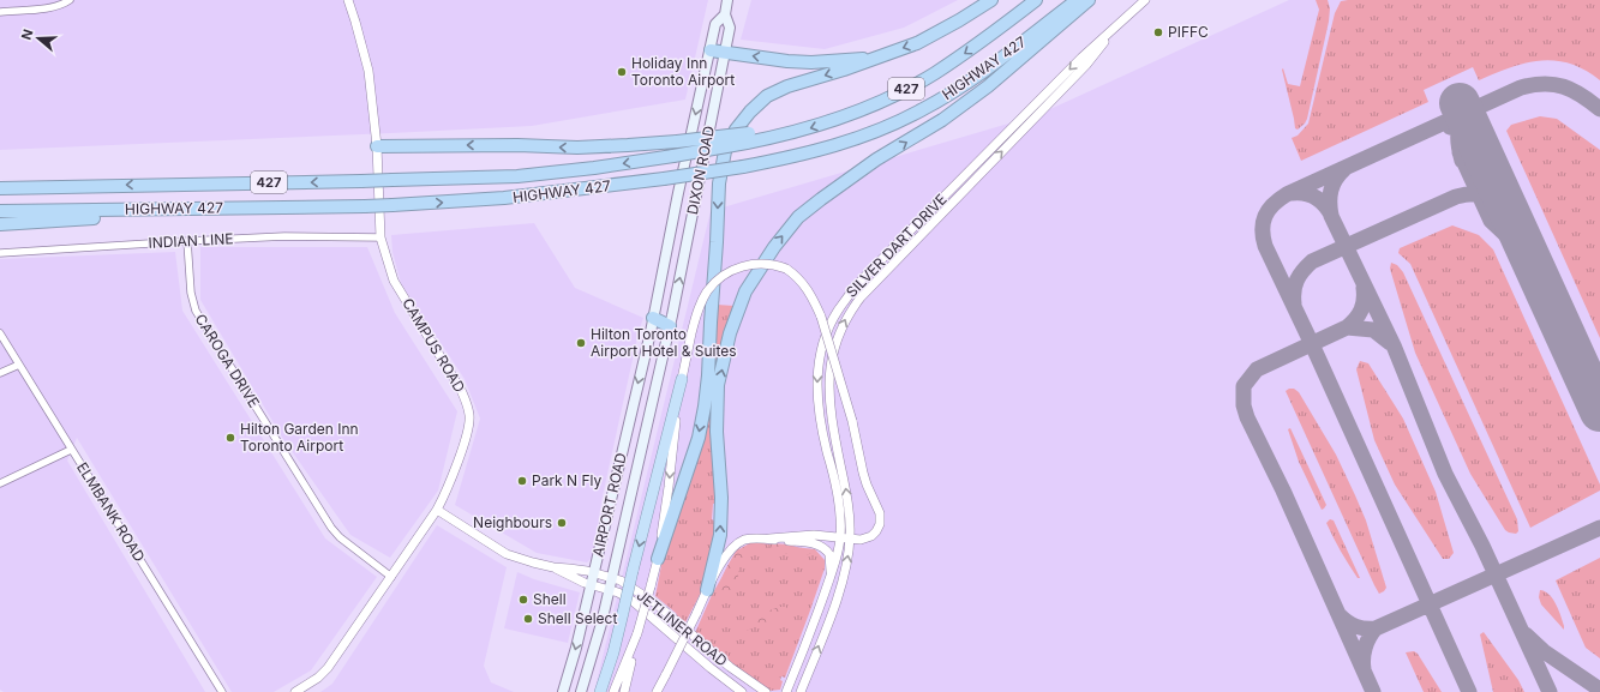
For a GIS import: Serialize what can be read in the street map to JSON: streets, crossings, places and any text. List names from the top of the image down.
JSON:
{
  "streets": {
    "highway": ["HIGHWAY 427", "427"],
    "main road": ["DIXON ROAD", "AIRPORT ROAD"],
    "street": [
      "INDIAN LINE",
      "SILVER DART DRIVE",
      "CAMPUS ROAD",
      "CAROGA DRIVE",
      "ELMBANK ROAD",
      "JETLINER ROAD"
    ]
  },
  "crossings": [
    ["DIXON ROAD", "AIRPORT ROAD"],
    ["INDIAN LINE", "CAMPUS ROAD"],
    ["INDIAN LINE", "CAROGA DRIVE"],
    ["CAMPUS ROAD", "CAROGA DRIVE"],
    ["AIRPORT ROAD", "JETLINER ROAD"]
  ],
  "places": [
    "PIFFC",
    "Holiday Inn Toronto Airport",
    "Hilton Toronto Airport Hotel & Suites",
    "Hilton Garden Inn Toronto Airport",
    "Park N Fly",
    "Neighbours",
    "Shell",
    "Shell Select"
  ],
  "north": "left"
}
